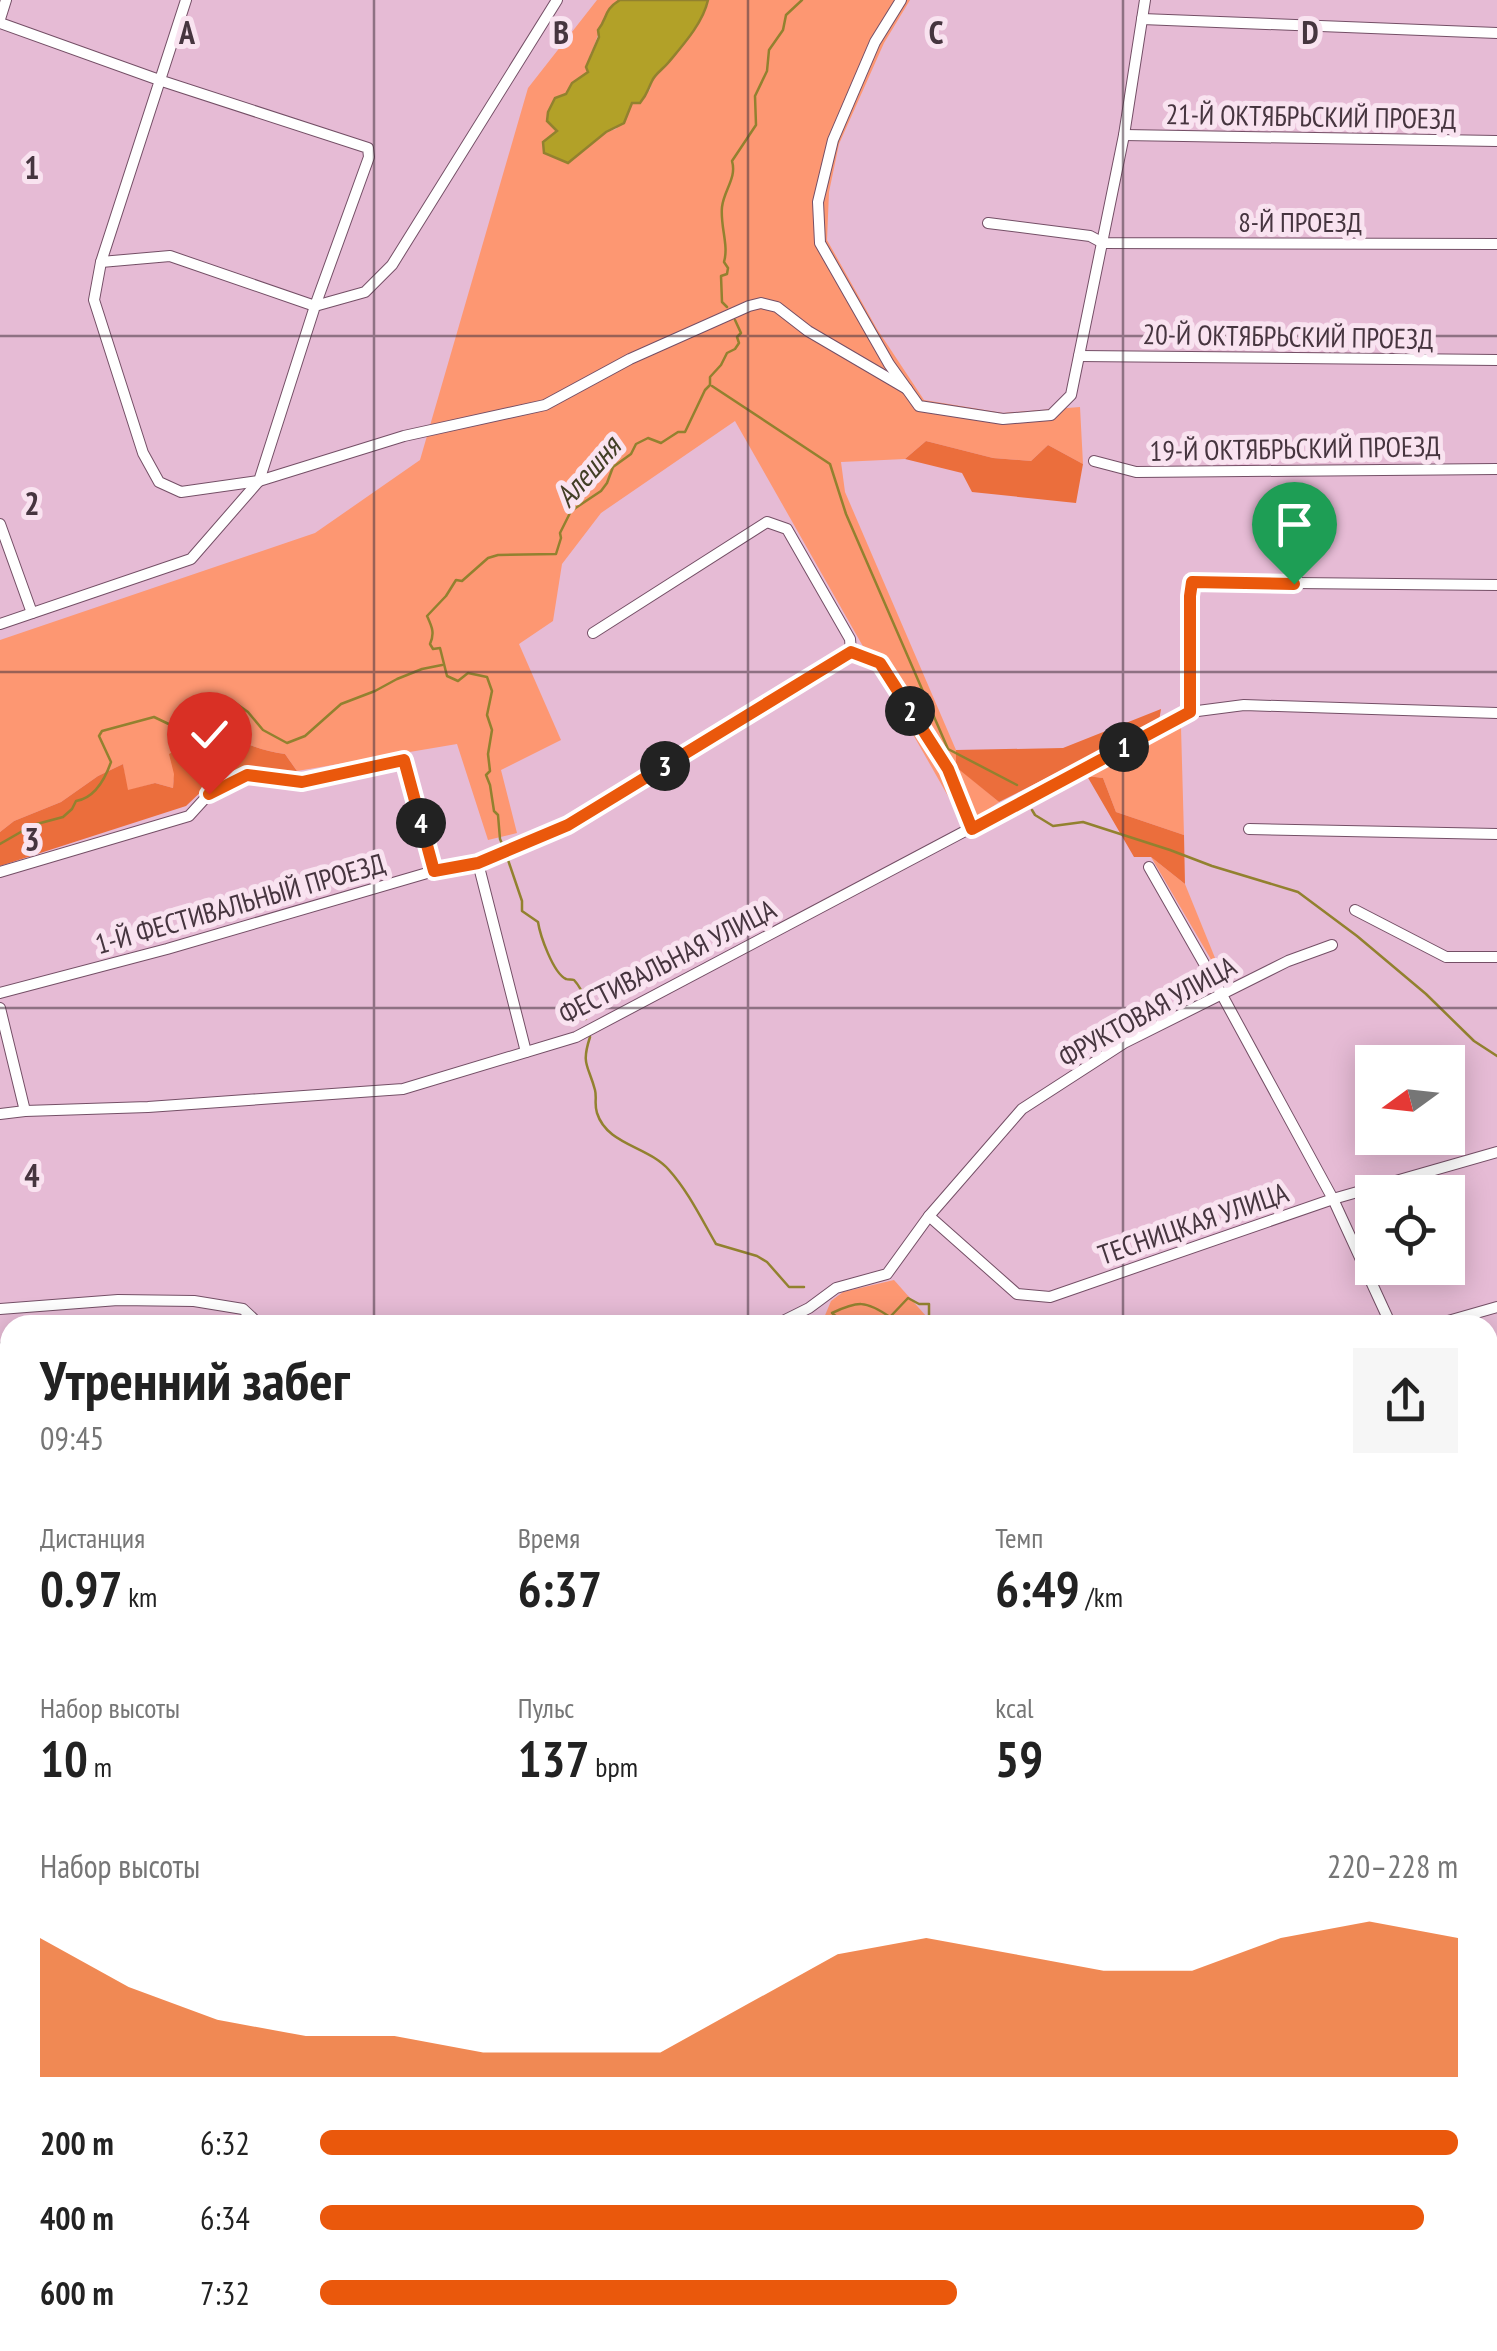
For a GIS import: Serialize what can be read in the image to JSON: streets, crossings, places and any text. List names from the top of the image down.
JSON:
{
  "streets": {
    "street": [
      "21-Й ОКТЯБРЬСКИЙ ПРОЕЗД",
      "8-Й ПРОЕЗД",
      "20-Й ОКТЯБРЬСКИЙ ПРОЕЗД",
      "19-Й ОКТЯБРЬСКИЙ ПРОЕЗД",
      "1-Й ФЕСТИВАЛЬНЫЙ ПРОЕЗД",
      "ФЕСТИВАЛЬНАЯ УЛИЦА",
      "ФРУКТОВАЯ УЛИЦА",
      "ТЕСНИЦКАЯ УЛИЦА"
    ]
  },
  "crossings": [
    ["ФРУКТОВАЯ УЛИЦА", "ТЕСНИЦКАЯ УЛИЦА"]
  ],
  "water": ["Алешня"],
  "north": "left",
  "page": {
    "pins": [
      "2",
      "1",
      "3",
      "4"
    ],
    "heading": ["Утренний забег", "09:45"],
    "stats": [
      ["Дистанция", "0.97 km"],
      ["Время", "6:37"],
      ["Темп", "6:49 /km"],
      ["Набор высоты", "10 m"],
      ["Пульс", "137 bpm"],
      ["kcal", "59"]
    ],
    "chart": ["Набор высоты", "220–228 m"],
    "list": [
      {
        "name": "200 m",
        "note": "6:32"
      },
      {
        "name": "400 m",
        "note": "6:34"
      },
      {
        "name": "600 m",
        "note": "7:32"
      }
    ]
  },
  "grid": {
    "columns": [
      "A",
      "B",
      "C",
      "D"
    ],
    "rows": [
      "1",
      "2",
      "3",
      "4"
    ]
  }
}
